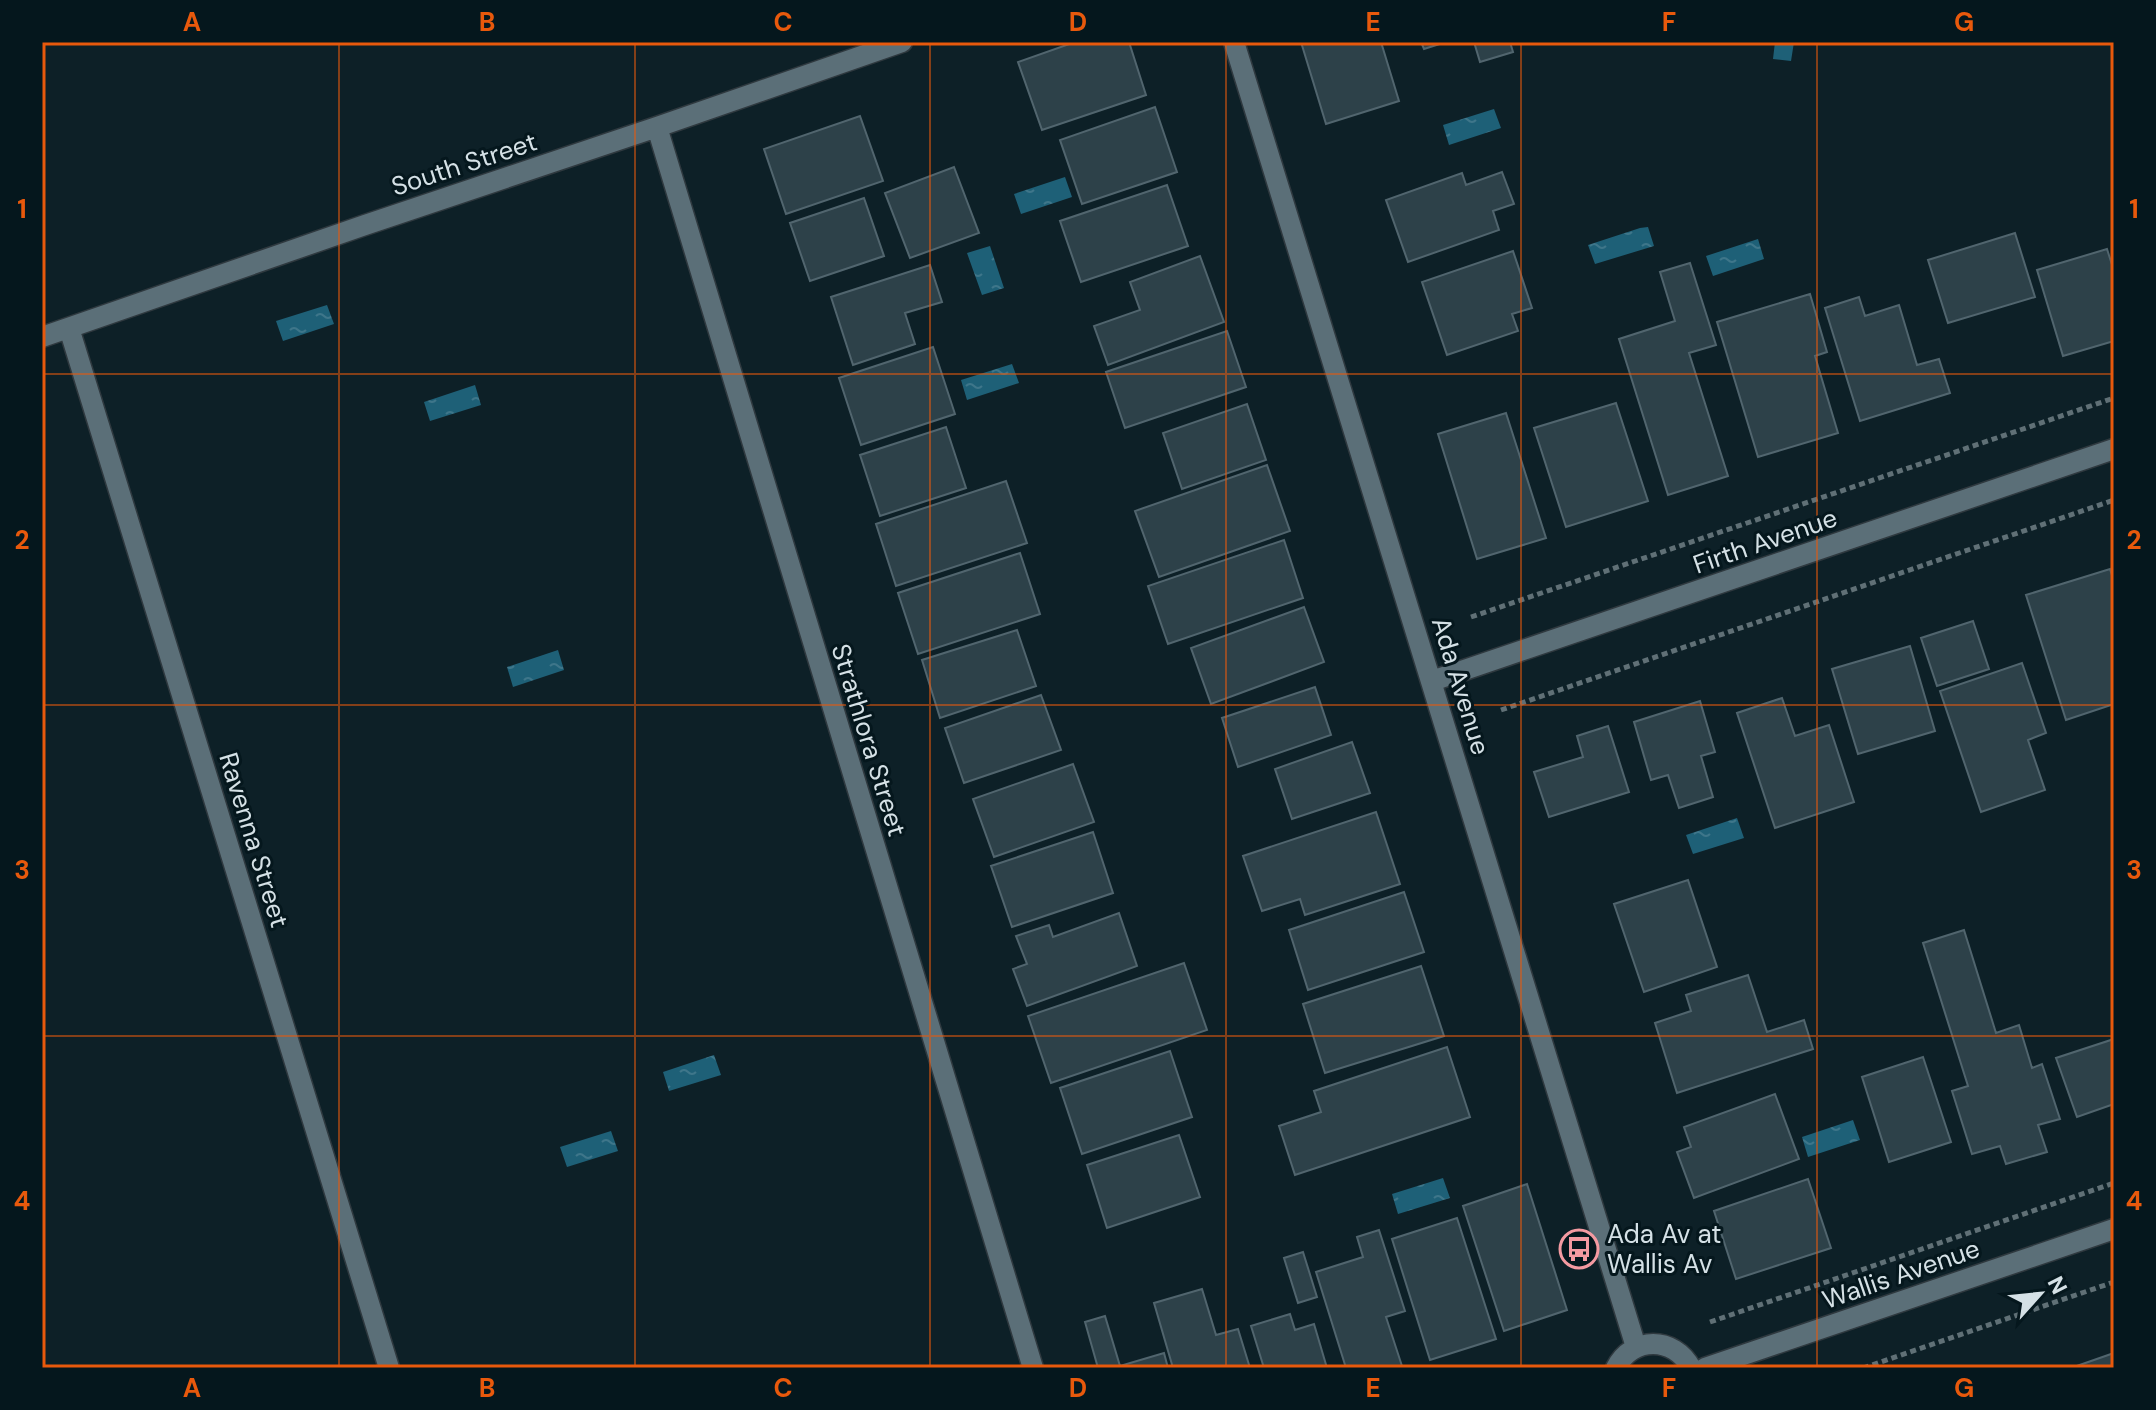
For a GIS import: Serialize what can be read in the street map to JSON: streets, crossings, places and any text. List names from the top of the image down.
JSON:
{
  "streets": {
    "street": [
      "South Street",
      "Firth Avenue",
      "Ada Avenue",
      "Strathlora Street",
      "Ravenna Street",
      "Wallis Avenue"
    ]
  },
  "crossings": [
    ["South Street", "Strathlora Street"],
    ["South Street", "Ravenna Street"],
    ["Firth Avenue", "Ada Avenue"]
  ],
  "places": {
    "bus stop": ["Ada Av at Wallis Av"]
  },
  "north": "top right",
  "grid": {
    "columns": [
      "A",
      "B",
      "C",
      "D",
      "E",
      "F",
      "G"
    ],
    "rows": [
      "1",
      "2",
      "3",
      "4"
    ]
  }
}
